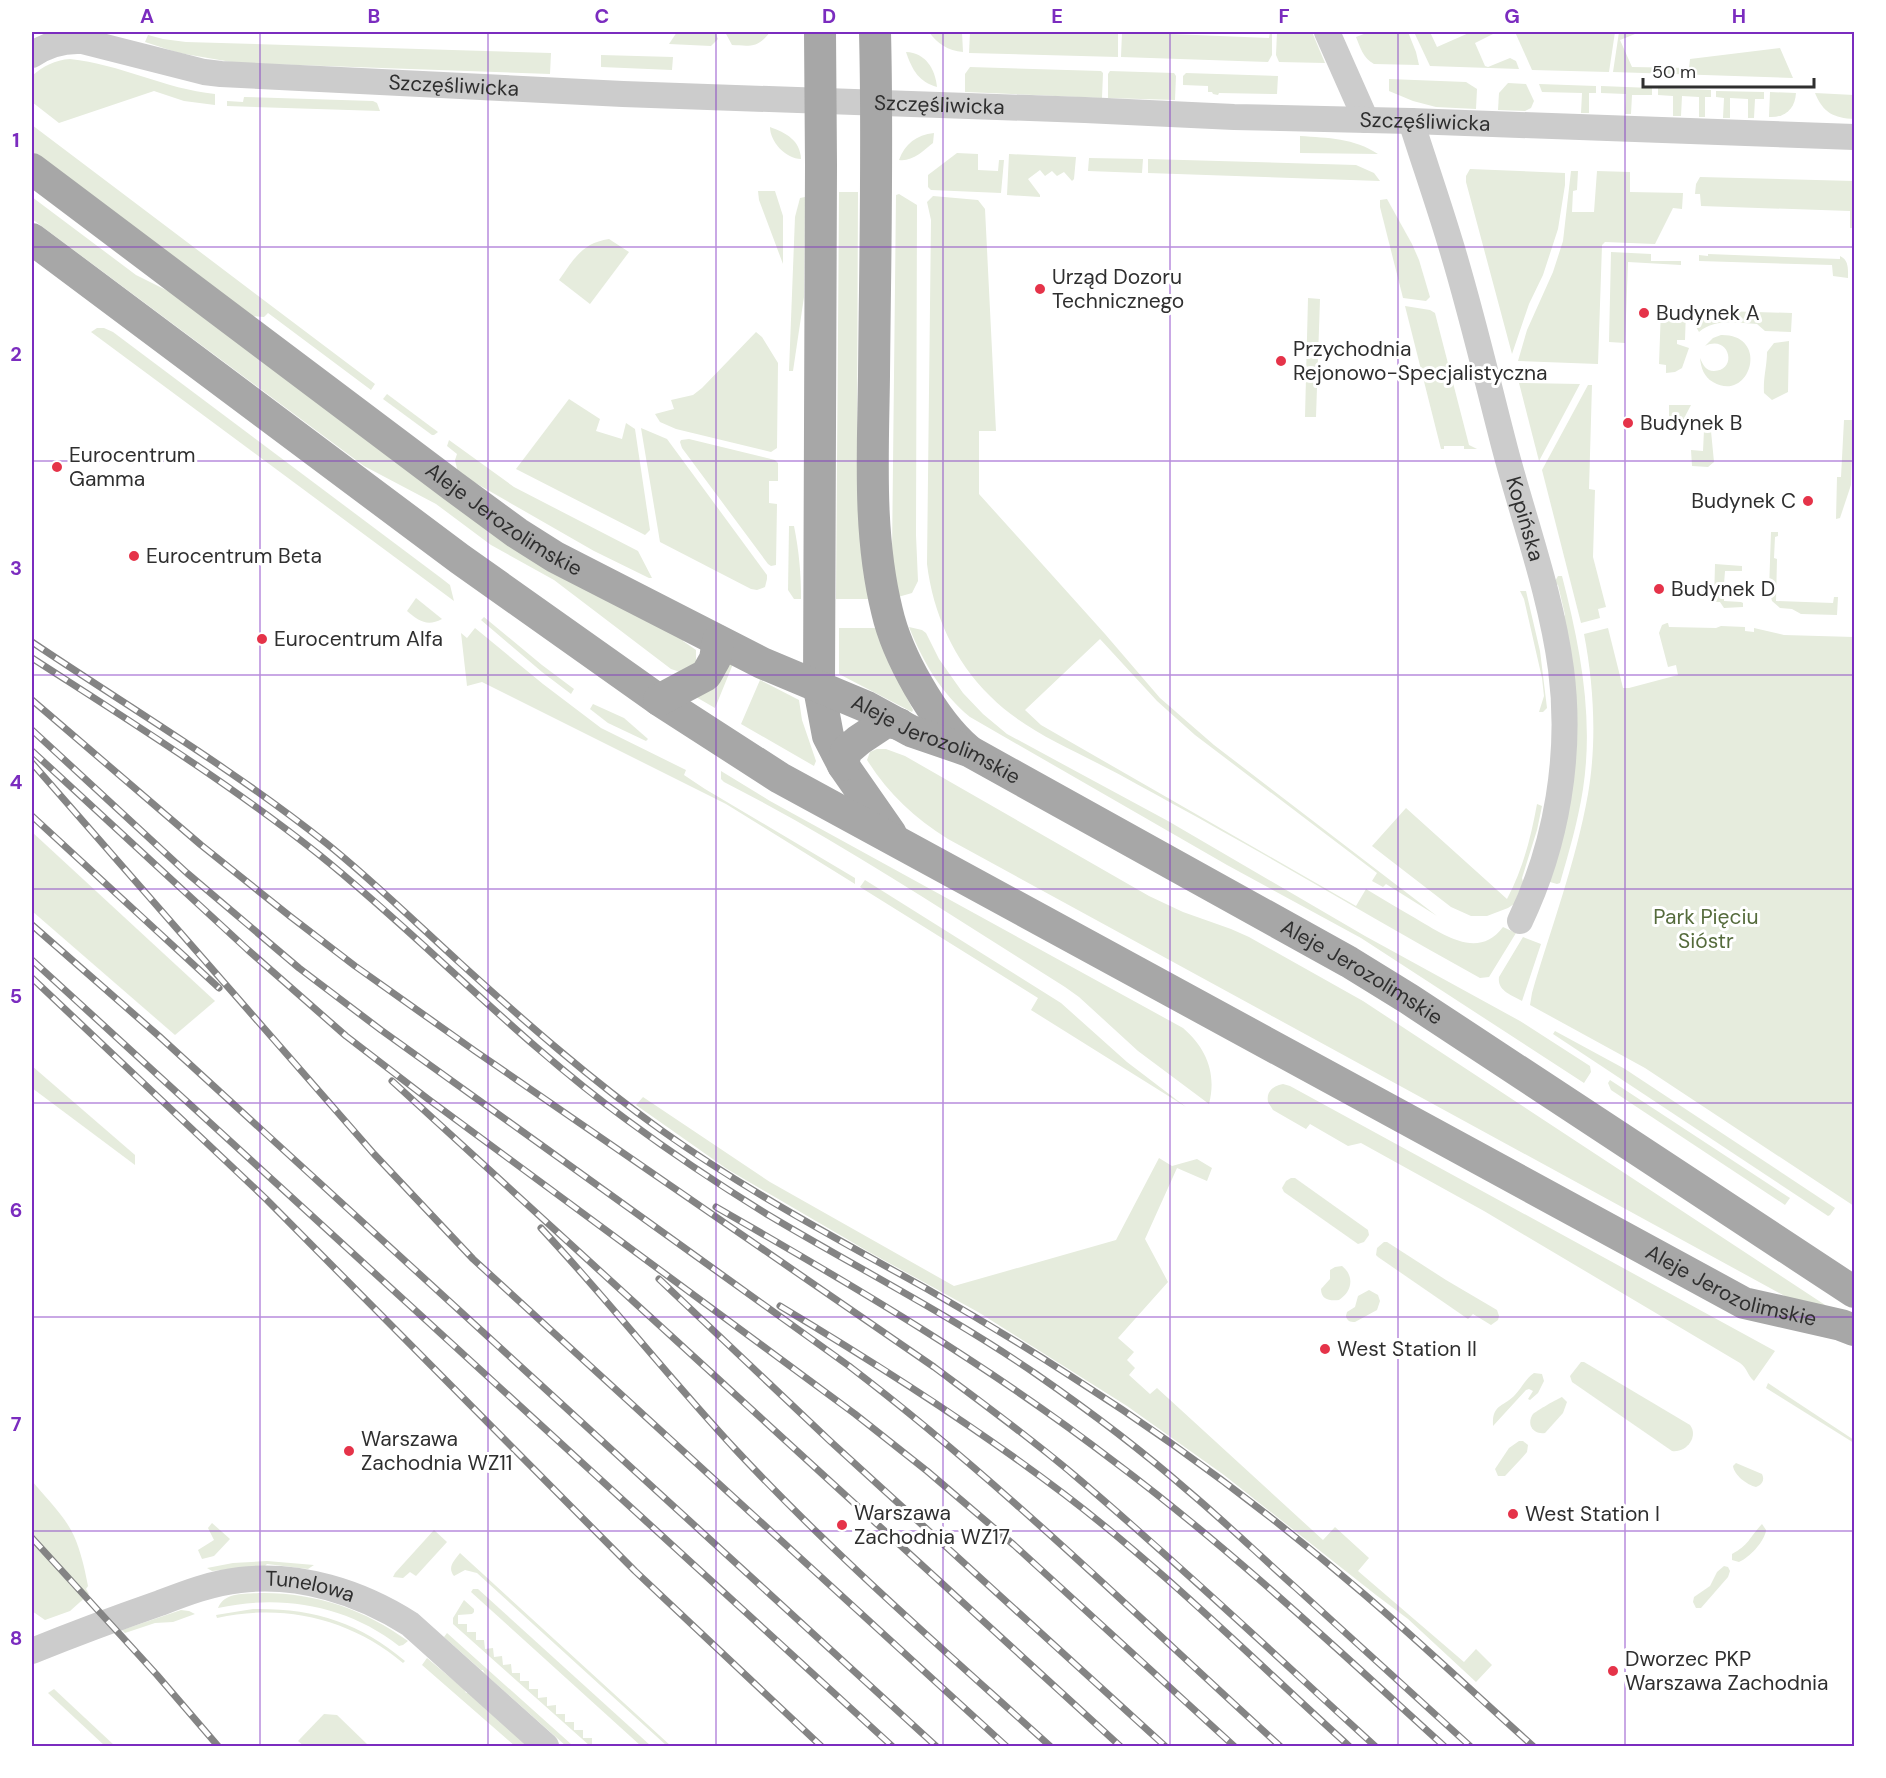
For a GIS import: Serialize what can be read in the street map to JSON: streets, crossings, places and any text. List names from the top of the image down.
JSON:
{
  "streets": {
    "main road": ["Aleje Jerozolimskie"],
    "street": ["Szczęśliwicka", "Kopińska", "Tunelowa"]
  },
  "crossings": [
    ["Szczęśliwicka", "Kopińska"]
  ],
  "parks": ["Park Pięciu Sióstr"],
  "places": [
    "Urząd Dozoru Technicznego",
    "Budynek A",
    "Przychodnia Rejonowo-Specjalistyczna",
    "Budynek B",
    "Eurocentrum Gamma",
    "Budynek C",
    "Eurocentrum Beta",
    "Budynek D",
    "Eurocentrum Alfa",
    "West Station II",
    "Warszawa Zachodnia WZ11",
    "West Station I",
    "Warszawa Zachodnia WZ17",
    "Dworzec PKP Warszawa Zachodnia"
  ],
  "scale_bar": "50 m",
  "grid": {
    "columns": [
      "A",
      "B",
      "C",
      "D",
      "E",
      "F",
      "G",
      "H"
    ],
    "rows": [
      "1",
      "2",
      "3",
      "4",
      "5",
      "6",
      "7",
      "8"
    ]
  }
}
